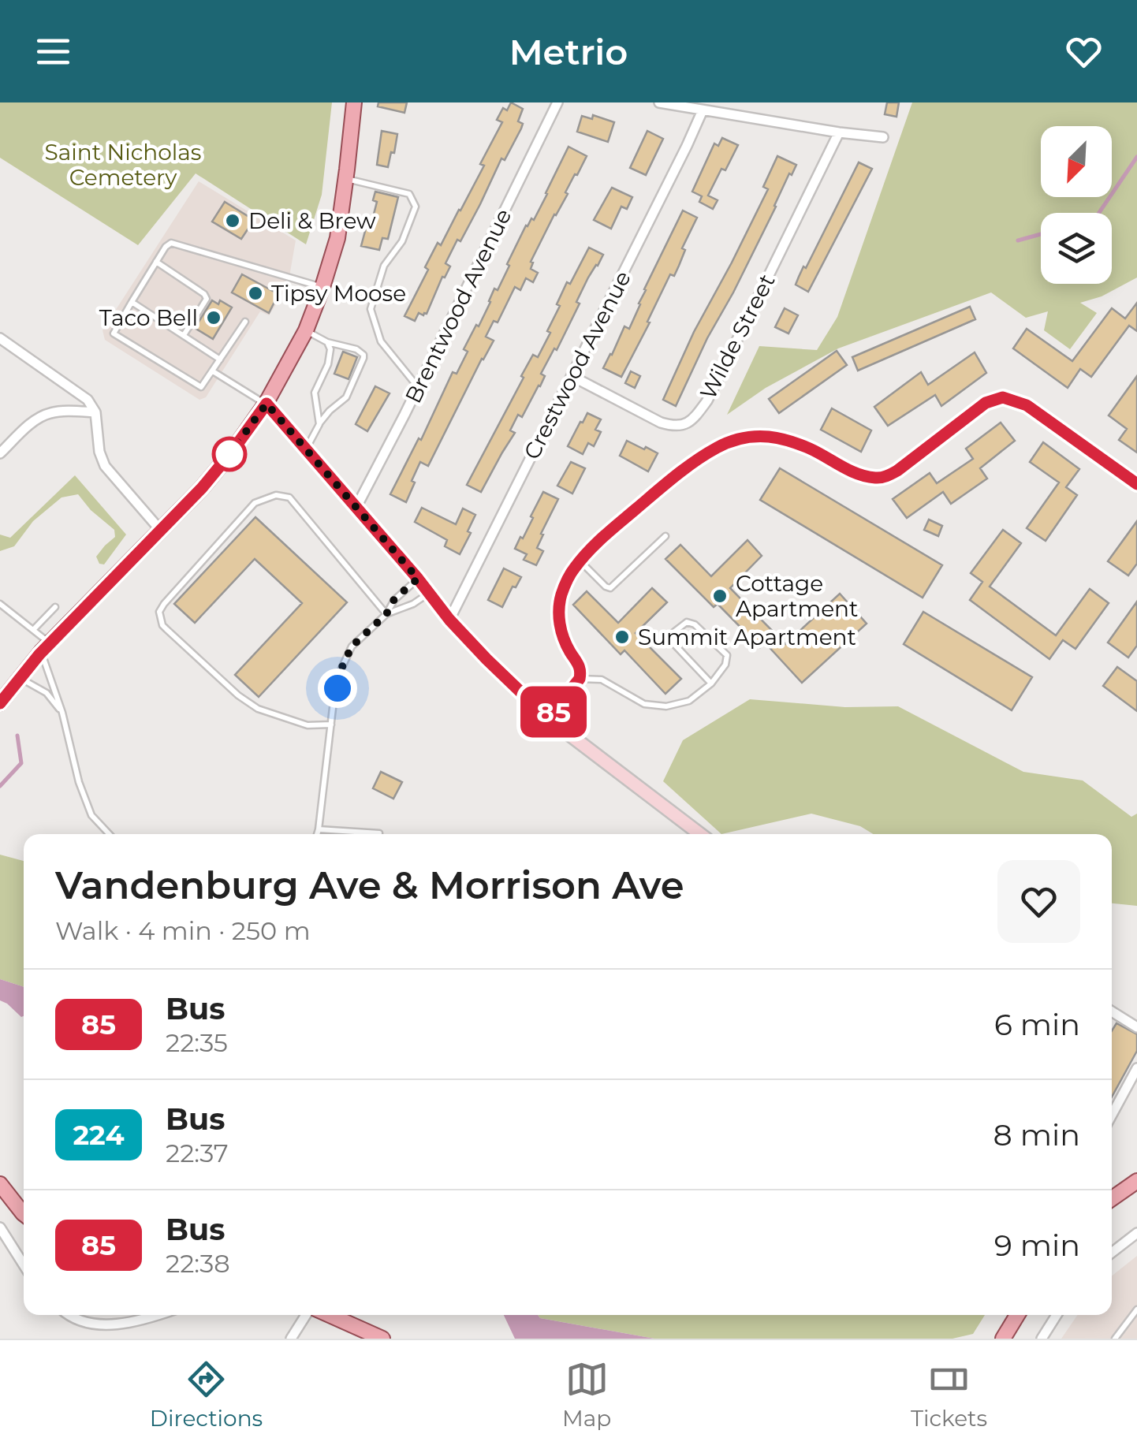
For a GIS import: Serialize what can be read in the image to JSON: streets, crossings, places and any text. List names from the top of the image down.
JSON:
{
  "streets": {
    "street": ["Brentwood Avenue", "Wilde Street", "Crestwood Avenue"]
  },
  "crossings": [
    ["Wilde Street", "Crestwood Avenue"]
  ],
  "parks": ["Saint Nicholas Cemetery"],
  "places": [
    "Deli & Brew",
    "Tipsy Moose",
    "Taco Bell",
    "Cottage Apartment",
    "Summit Apartment"
  ],
  "lines": ["bus line 85"],
  "north": "bottom left",
  "page": {
    "header": "Metrio",
    "on_map": "85",
    "heading": ["Vandenburg Ave & Morrison Ave", "Walk · 4 min · 250 m"],
    "list": [
      {
        "mark": "85",
        "name": "Bus",
        "note": "22:35",
        "value": "6 min"
      },
      {
        "mark": "224",
        "name": "Bus",
        "note": "22:37",
        "value": "8 min"
      },
      {
        "mark": "85",
        "name": "Bus",
        "note": "22:38",
        "value": "9 min"
      }
    ],
    "tabs": ["Directions", "Map", "Tickets"]
  }
}
